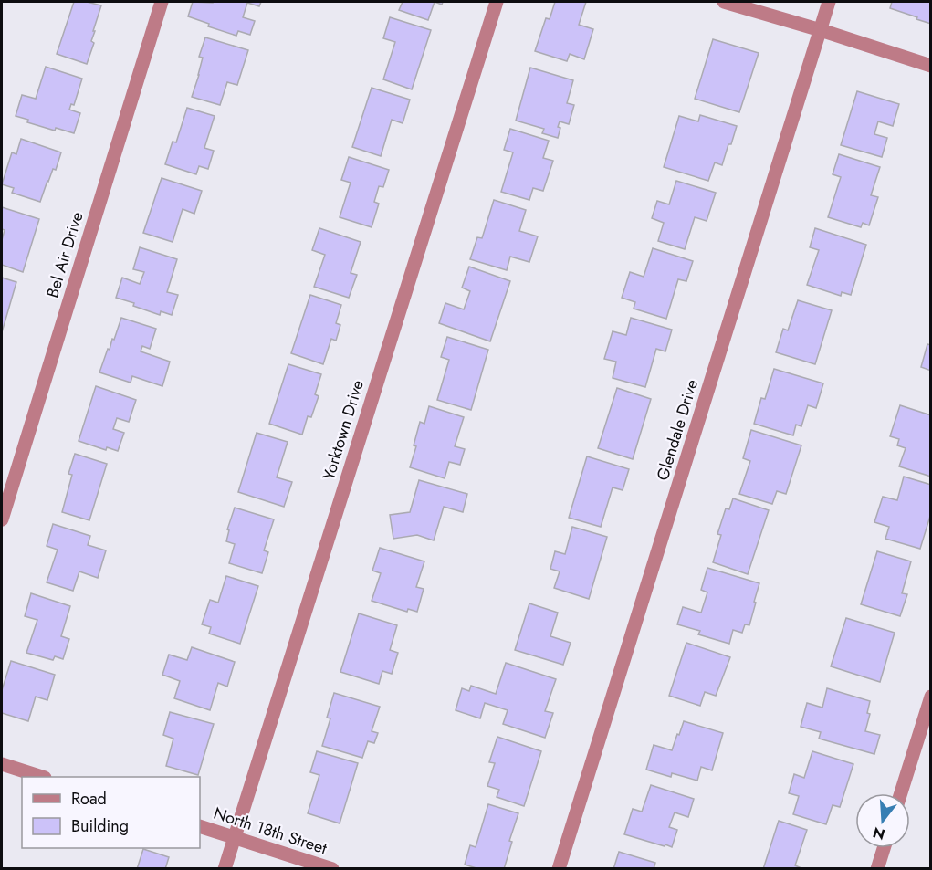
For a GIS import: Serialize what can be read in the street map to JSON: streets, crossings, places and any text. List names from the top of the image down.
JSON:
{
  "streets": {
    "street": [
      "Bel Air Drive",
      "Yorktown Drive",
      "Glendale Drive",
      "North 18th Street"
    ]
  },
  "crossings": [
    ["Yorktown Drive", "North 18th Street"]
  ],
  "legend": ["Road", "Building"],
  "north": "bottom"
}
